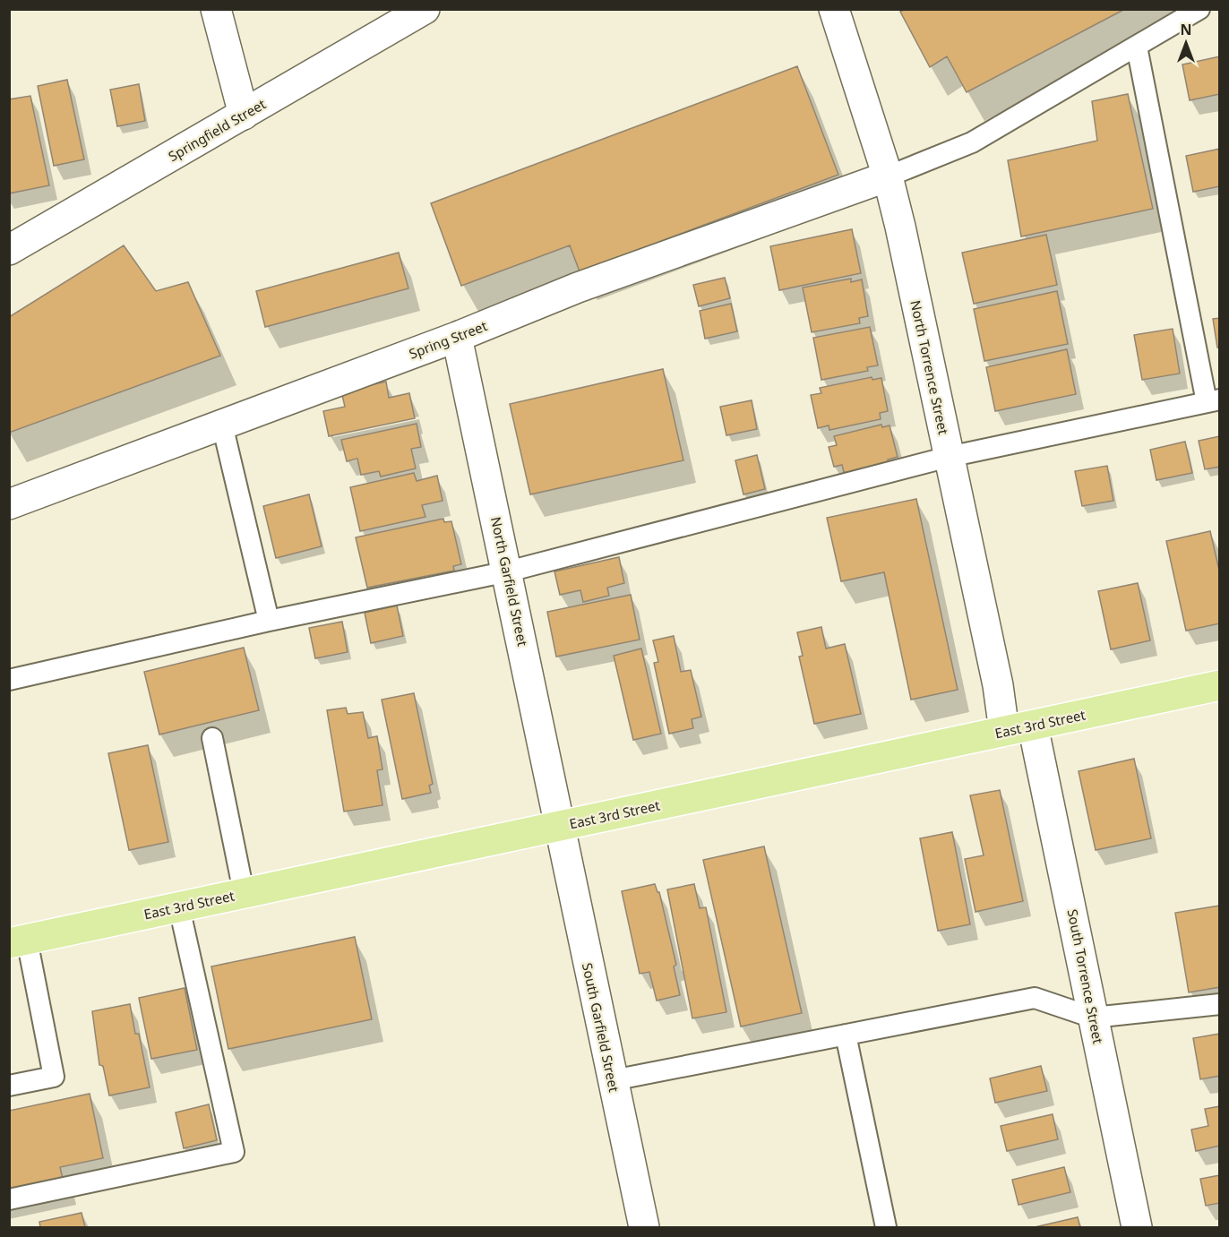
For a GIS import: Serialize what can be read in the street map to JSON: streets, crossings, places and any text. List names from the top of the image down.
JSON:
{
  "streets": {
    "main road": ["East 3rd Street"],
    "street": [
      "Springfield Street",
      "Spring Street",
      "North Torrence Street",
      "North Garfield Street",
      "South Torrence Street",
      "South Garfield Street"
    ]
  },
  "crossings": [
    ["Spring Street", "North Torrence Street"],
    ["Spring Street", "North Garfield Street"],
    ["North Torrence Street", "East 3rd Street"],
    ["North Garfield Street", "East 3rd Street"],
    ["North Garfield Street", "South Garfield Street"],
    ["East 3rd Street", "South Torrence Street"],
    ["East 3rd Street", "South Garfield Street"]
  ],
  "north": "top"
}
